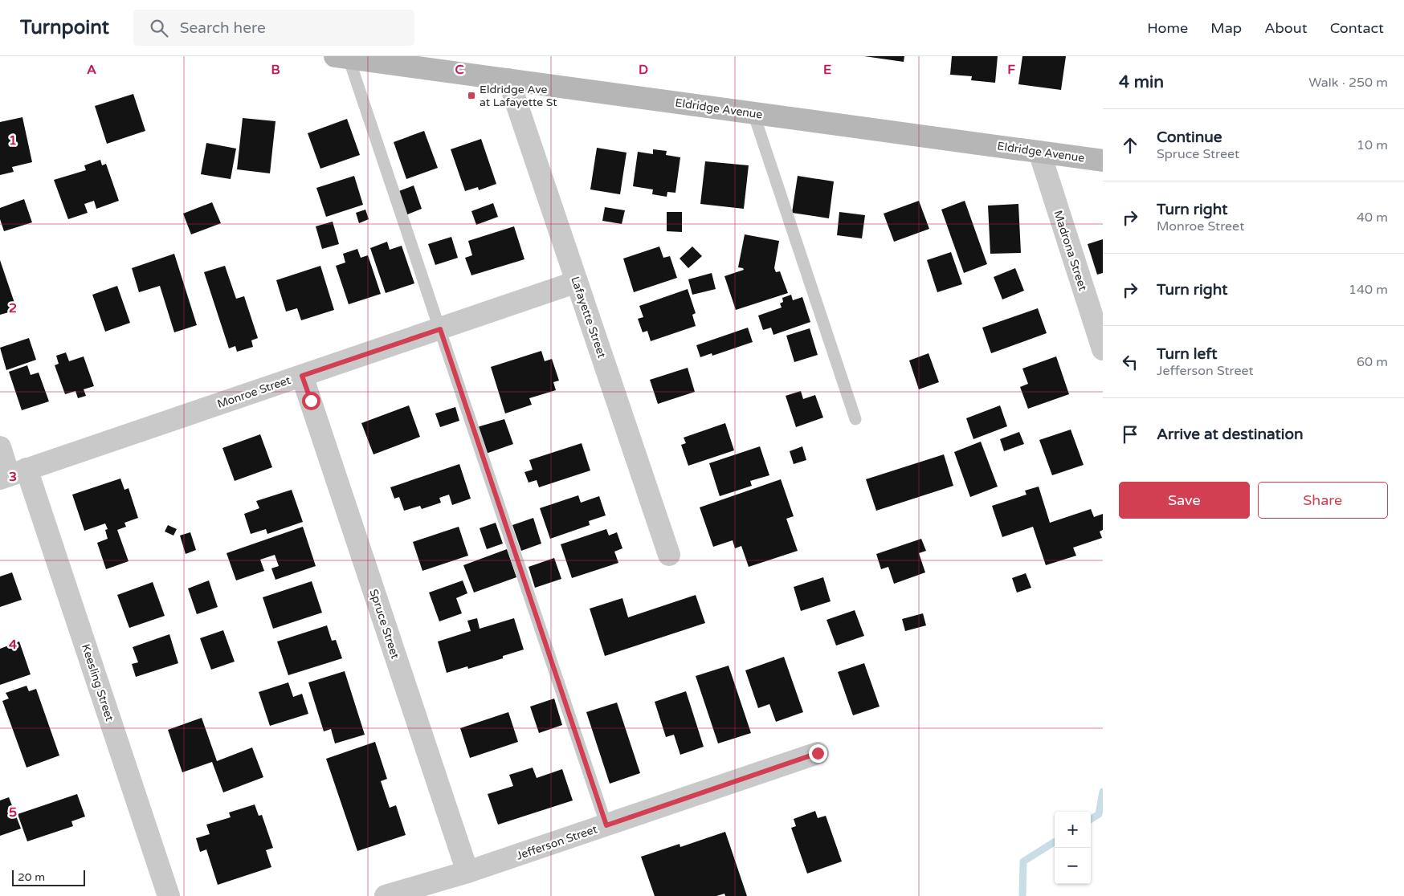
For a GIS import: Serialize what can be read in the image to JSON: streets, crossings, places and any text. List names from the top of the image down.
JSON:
{
  "streets": {
    "main road": ["Eldridge Avenue"],
    "street": [
      "Madrona Street",
      "Lafayette Street",
      "Monroe Street",
      "Spruce Street",
      "Keesling Street",
      "Jefferson Street"
    ]
  },
  "crossings": [
    ["Eldridge Avenue", "Madrona Street"],
    ["Eldridge Avenue", "Lafayette Street"],
    ["Lafayette Street", "Monroe Street"],
    ["Monroe Street", "Spruce Street"],
    ["Monroe Street", "Keesling Street"],
    ["Spruce Street", "Jefferson Street"]
  ],
  "places": {
    "transit": ["Eldridge Ave at Lafayette St"]
  },
  "scale_bar": "20 m",
  "page": {
    "header": "Turnpoint",
    "search": "Search here",
    "nav": [
      "Home",
      "Map",
      "About",
      "Contact"
    ],
    "heading": ["4 min", "Walk · 250 m"],
    "list": [
      ["Continue", "Spruce Street", "10 m"],
      ["Turn right", "Monroe Street", "40 m"],
      ["Turn right", "140 m"],
      ["Turn left", "Jefferson Street", "60 m"],
      "Arrive at destination"
    ],
    "buttons": ["Save", "Share"],
    "map_buttons": ["+", "−"],
    "scale": "20 m"
  },
  "grid": {
    "columns": [
      "A",
      "B",
      "C",
      "D",
      "E",
      "F"
    ],
    "rows": [
      "1",
      "2",
      "3",
      "4",
      "5"
    ]
  }
}
